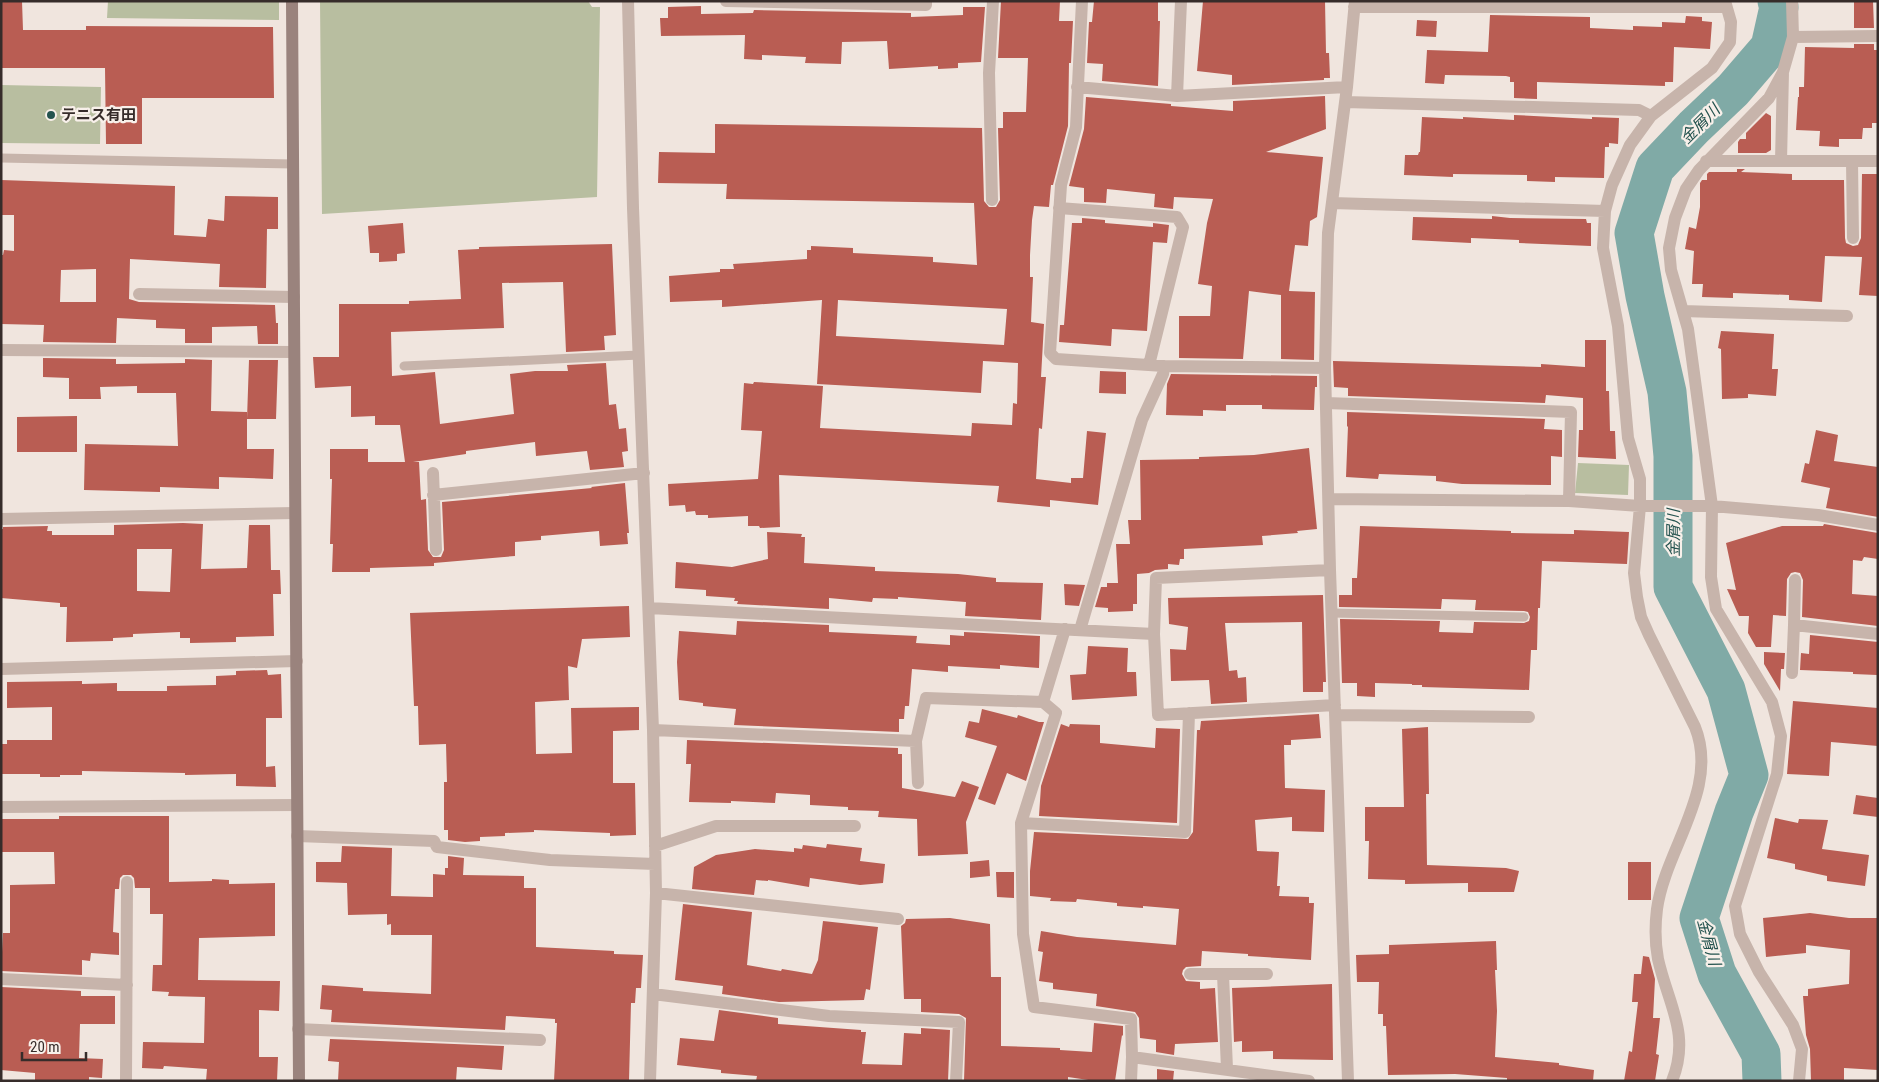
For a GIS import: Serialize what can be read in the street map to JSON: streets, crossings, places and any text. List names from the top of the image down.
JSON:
{
  "water": ["金屑川"],
  "places": ["テニス有田"],
  "scale_bar": "20 m"
}
